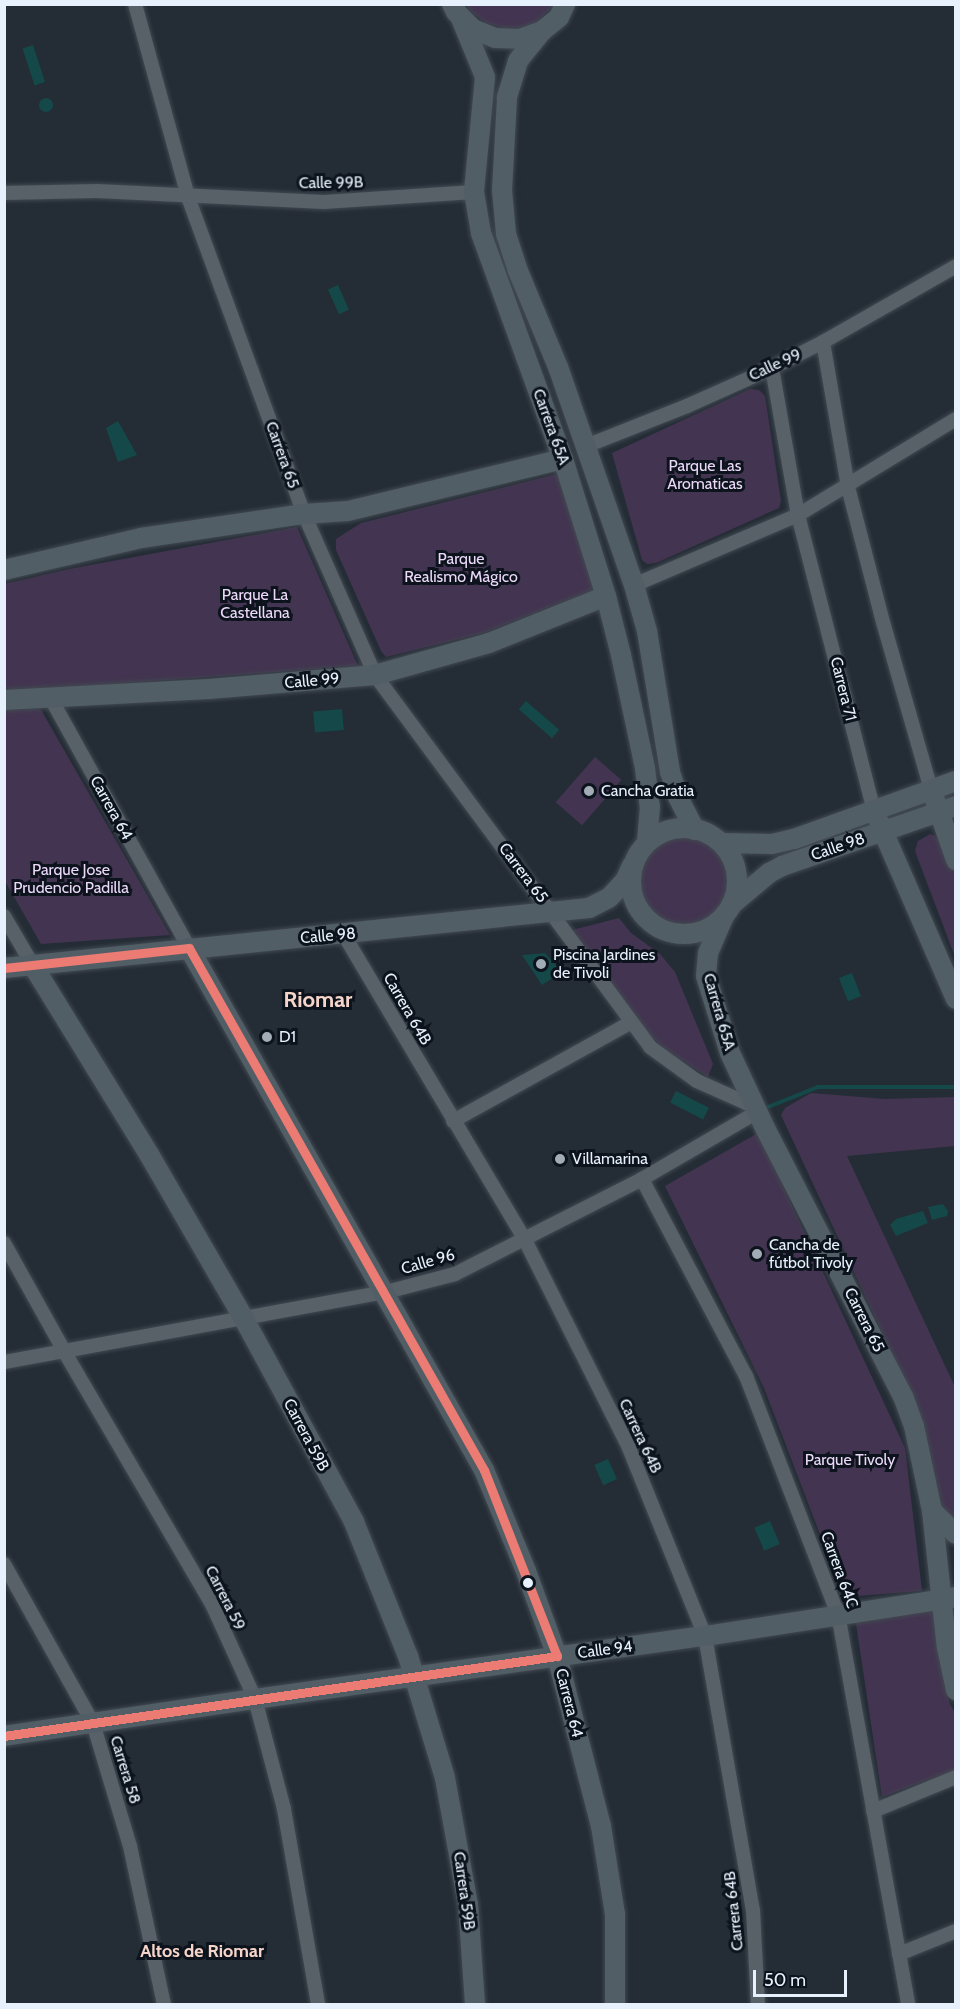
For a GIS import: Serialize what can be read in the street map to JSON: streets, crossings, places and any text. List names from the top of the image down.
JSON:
{
  "streets": {
    "street": [
      "Calle 99B",
      "Calle 99",
      "Carrera 65A",
      "Carrera 65",
      "Carrera 71",
      "Carrera 64",
      "Calle 98",
      "Carrera 64B",
      "Calle 96",
      "Carrera 59B",
      "Carrera 64C",
      "Carrera 59",
      "Calle 94",
      "Carrera 58"
    ]
  },
  "crossings": [
    ["Calle 99B", "Carrera 65A"],
    ["Calle 99B", "Carrera 65"],
    ["Calle 99", "Carrera 65A"],
    ["Calle 99", "Carrera 65"],
    ["Calle 99", "Carrera 71"],
    ["Calle 99", "Carrera 64"],
    ["Carrera 65A", "Carrera 65"],
    ["Carrera 65A", "Calle 98"],
    ["Carrera 65A", "Calle 96"],
    ["Carrera 65", "Calle 98"],
    ["Carrera 65", "Calle 96"],
    ["Carrera 65", "Calle 94"],
    ["Carrera 71", "Calle 98"],
    ["Carrera 64", "Calle 98"],
    ["Carrera 64", "Calle 96"],
    ["Carrera 64", "Calle 94"],
    ["Calle 98", "Carrera 64B"],
    ["Calle 98", "Carrera 59B"],
    ["Carrera 64B", "Calle 96"],
    ["Carrera 64B", "Calle 94"],
    ["Calle 96", "Carrera 59B"],
    ["Calle 96", "Carrera 64C"],
    ["Calle 96", "Carrera 59"],
    ["Carrera 59B", "Calle 94"],
    ["Carrera 64C", "Calle 94"],
    ["Carrera 59", "Calle 94"],
    ["Calle 94", "Carrera 58"]
  ],
  "districts": ["Riomar", "Altos de Riomar"],
  "parks": [
    "Parque Las Aromaticas",
    "Parque Realismo Mágico",
    "Parque La Castellana",
    "Parque Jose Prudencio Padilla",
    "Parque Tivoly"
  ],
  "places": [
    "Cancha Gratia",
    "Piscina Jardines de Tivoli",
    "D1",
    "Villamarina",
    "Cancha de fútbol Tivoly"
  ],
  "scale_bar": "50 m"
}
